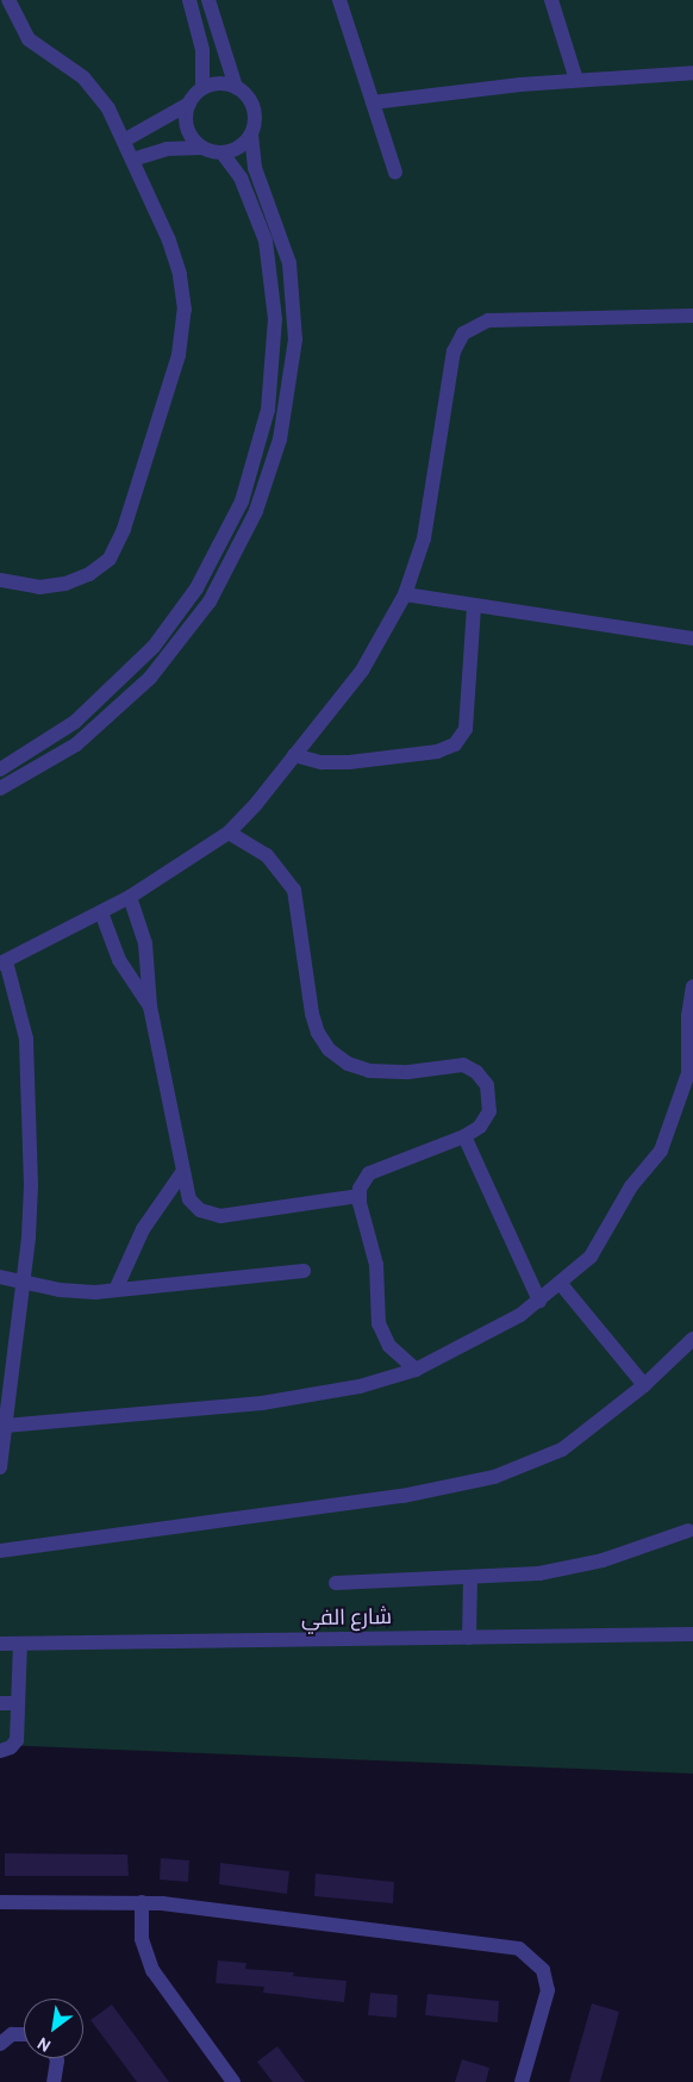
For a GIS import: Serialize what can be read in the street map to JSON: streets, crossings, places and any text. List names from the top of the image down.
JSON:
{
  "streets": {
    "street": ["شارع الفي"]
  },
  "north": "bottom left"
}
